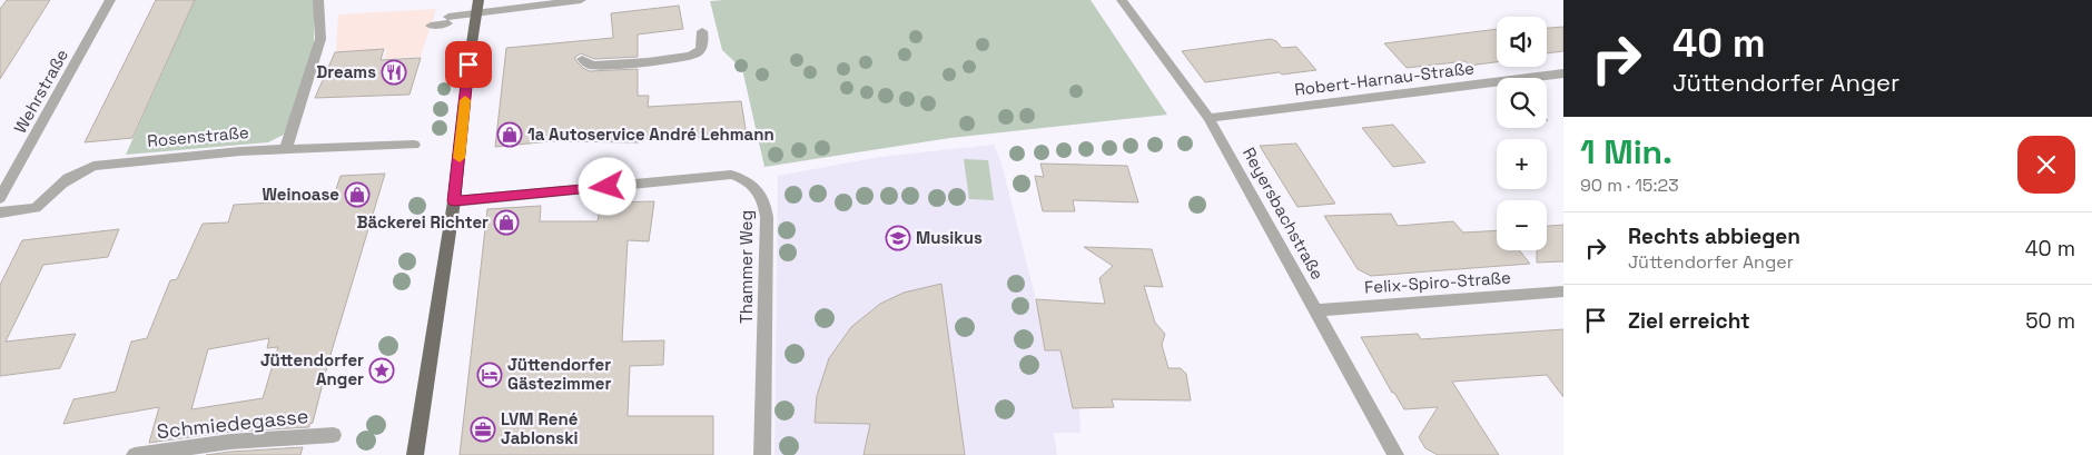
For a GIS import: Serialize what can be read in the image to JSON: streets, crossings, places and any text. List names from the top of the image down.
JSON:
{
  "streets": {
    "street": [
      "Robert-Harnau-Straße",
      "Wehrstraße",
      "Rosenstraße",
      "Reyersbachstraße",
      "Thammer Weg",
      "Felix-Spiro-Straße",
      "Schmiedegasse"
    ]
  },
  "crossings": [
    ["Robert-Harnau-Straße", "Reyersbachstraße"],
    ["Reyersbachstraße", "Felix-Spiro-Straße"]
  ],
  "places": {
    "restaurant": ["Dreams"],
    "shop": ["1a Autoservice André Lehmann", "Weinoase", "Bäckerei Richter"],
    "school or university": ["Musikus"],
    "place": ["Jüttendorfer Anger"],
    "hotel": ["Jüttendorfer Gästezimmer"],
    "office": ["LVM René Jablonski"]
  },
  "page": {
    "turn": ["40 m", "Jüttendorfer Anger"],
    "map_buttons": ["+", "−"],
    "heading": ["1 Min.", "90 m · 15:23"],
    "list": [
      {
        "name": "Rechts abbiegen",
        "note": "Jüttendorfer Anger",
        "value": "40 m"
      },
      {
        "name": "Ziel erreicht",
        "value": "50 m"
      }
    ]
  }
}
